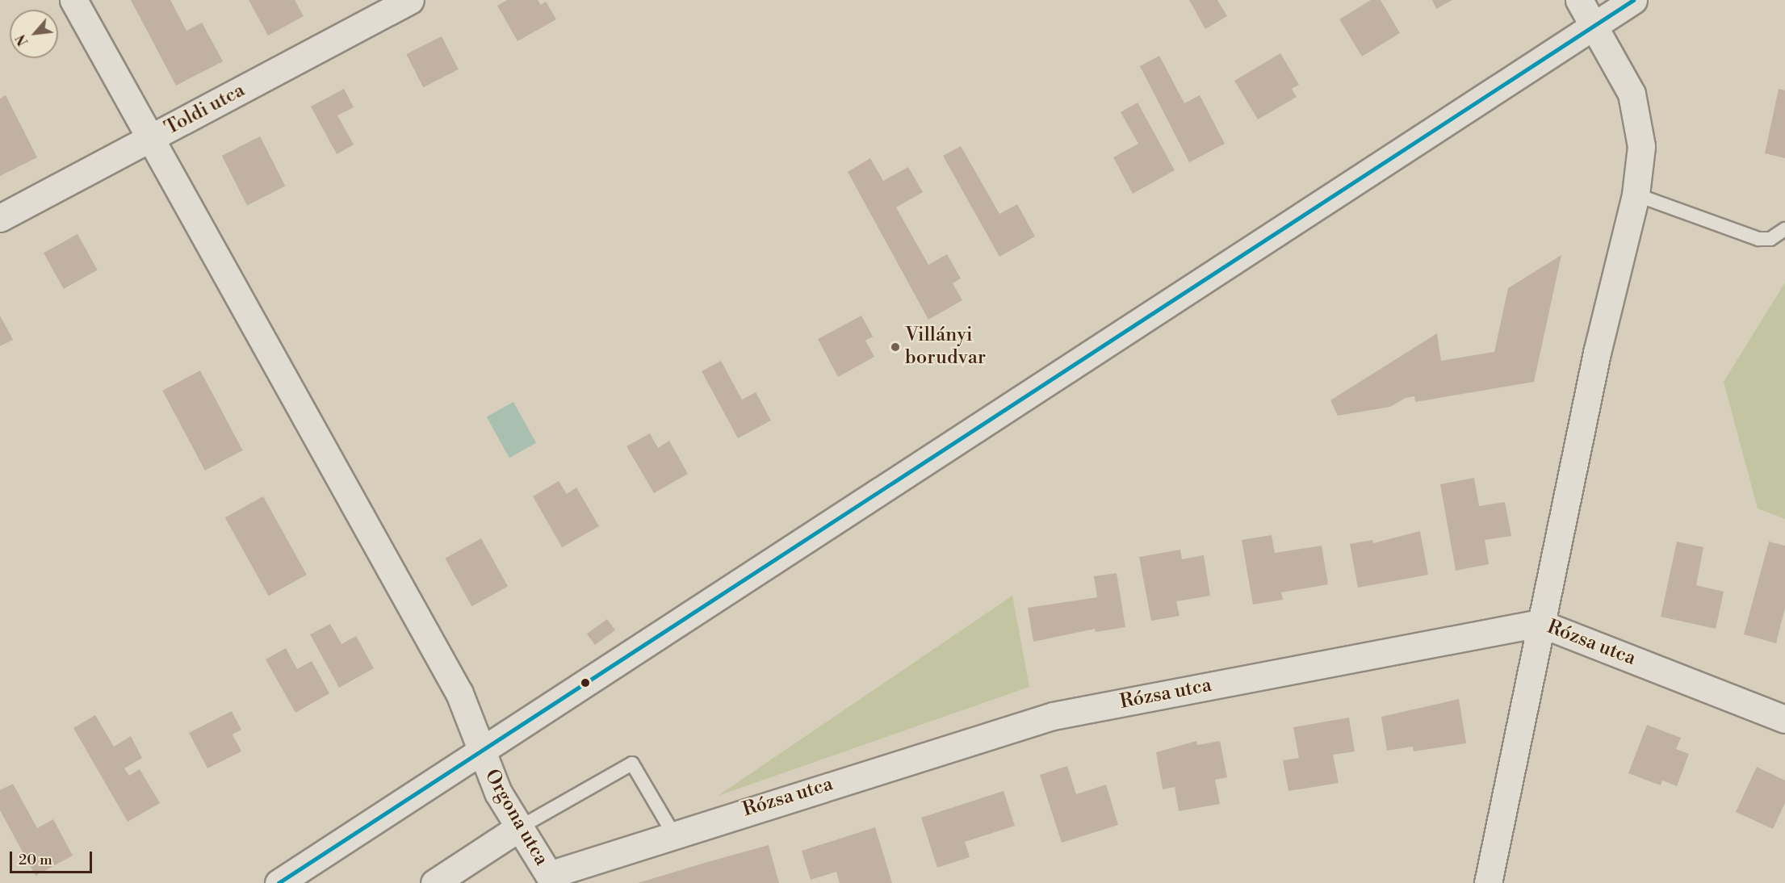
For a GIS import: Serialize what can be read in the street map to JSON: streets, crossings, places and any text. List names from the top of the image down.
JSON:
{
  "streets": {
    "street": ["Toldi utca", "Rózsa utca", "Orgona utca"]
  },
  "crossings": [
    ["Toldi utca", "Orgona utca"],
    ["Rózsa utca", "Orgona utca"]
  ],
  "places": ["Villányi borudvar"],
  "scale_bar": "20 m",
  "north": "bottom left"
}
